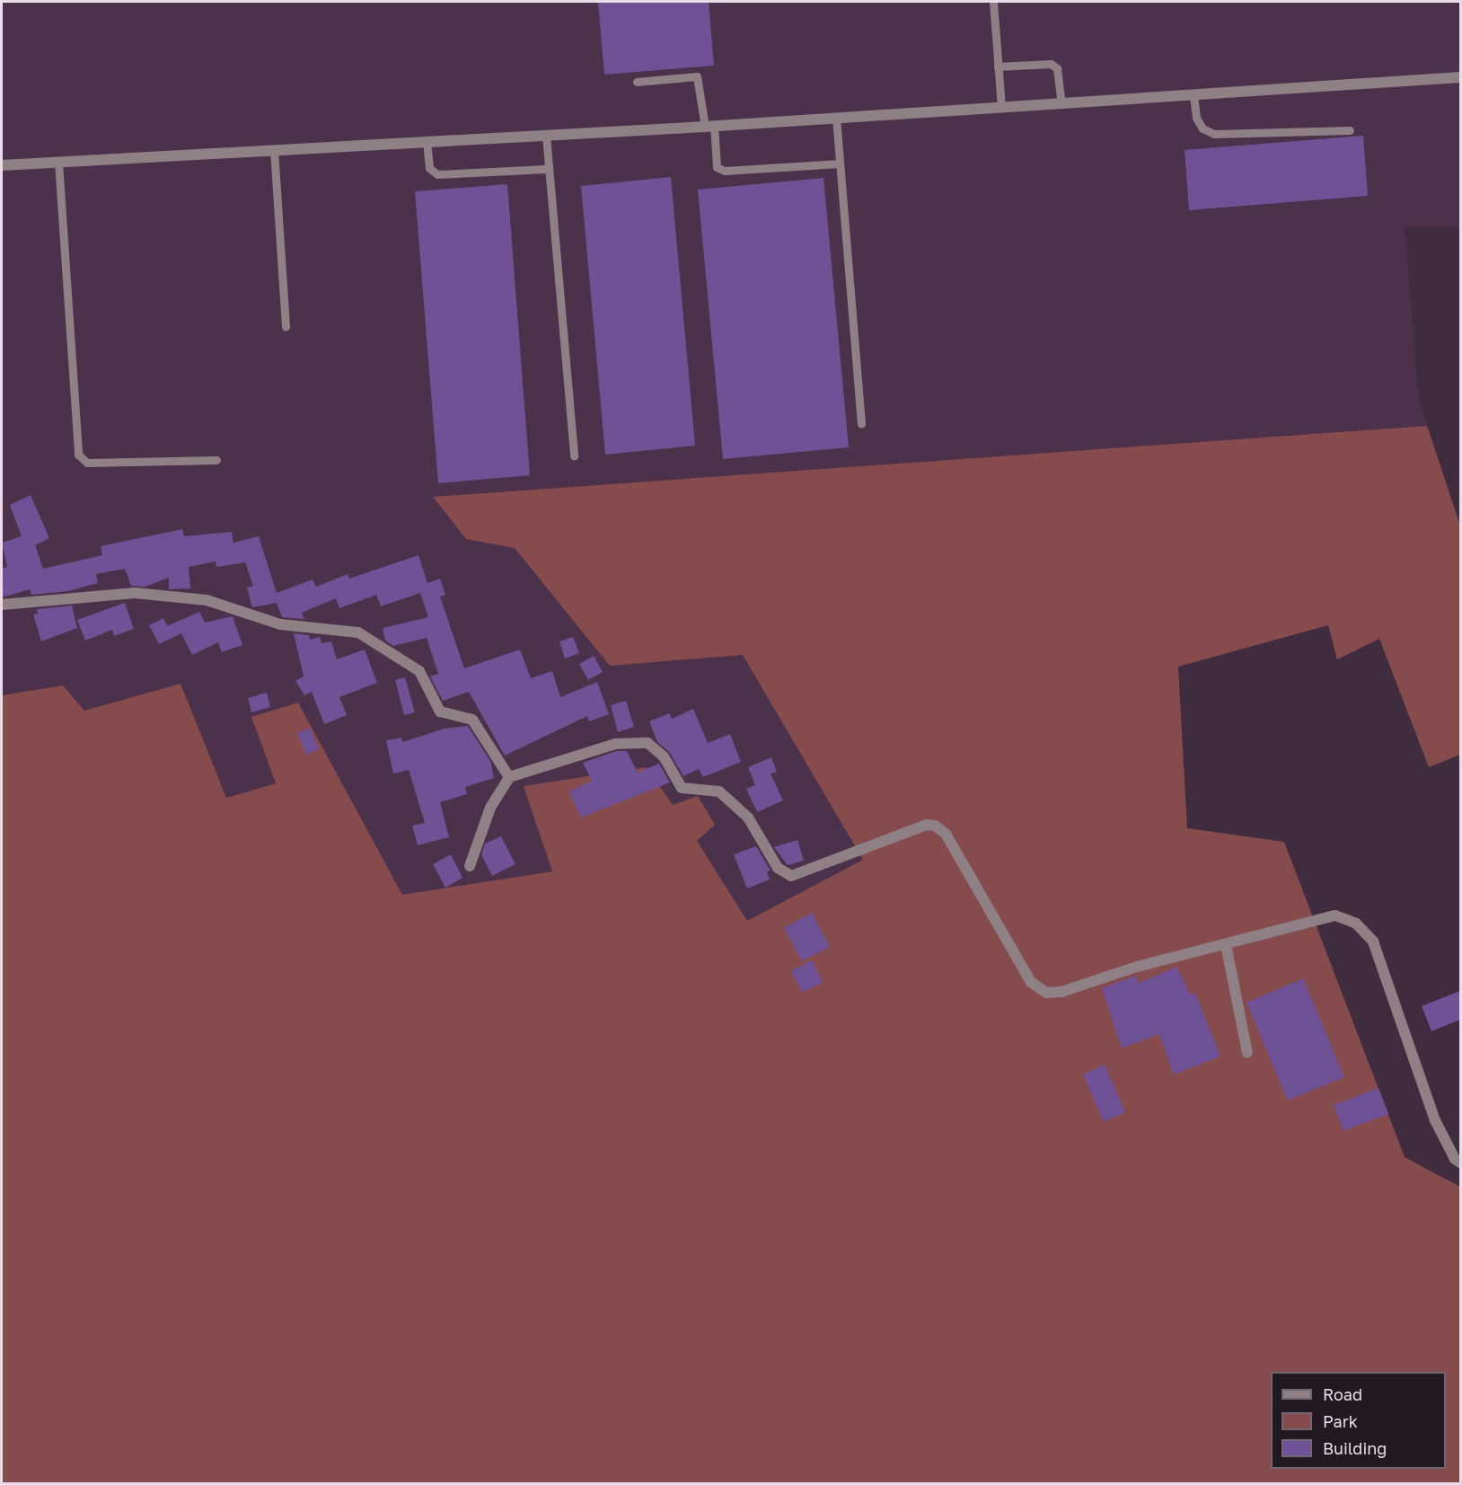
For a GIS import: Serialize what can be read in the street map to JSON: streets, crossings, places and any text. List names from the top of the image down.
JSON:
{
  "legend": ["Road", "Park", "Building"]
}
